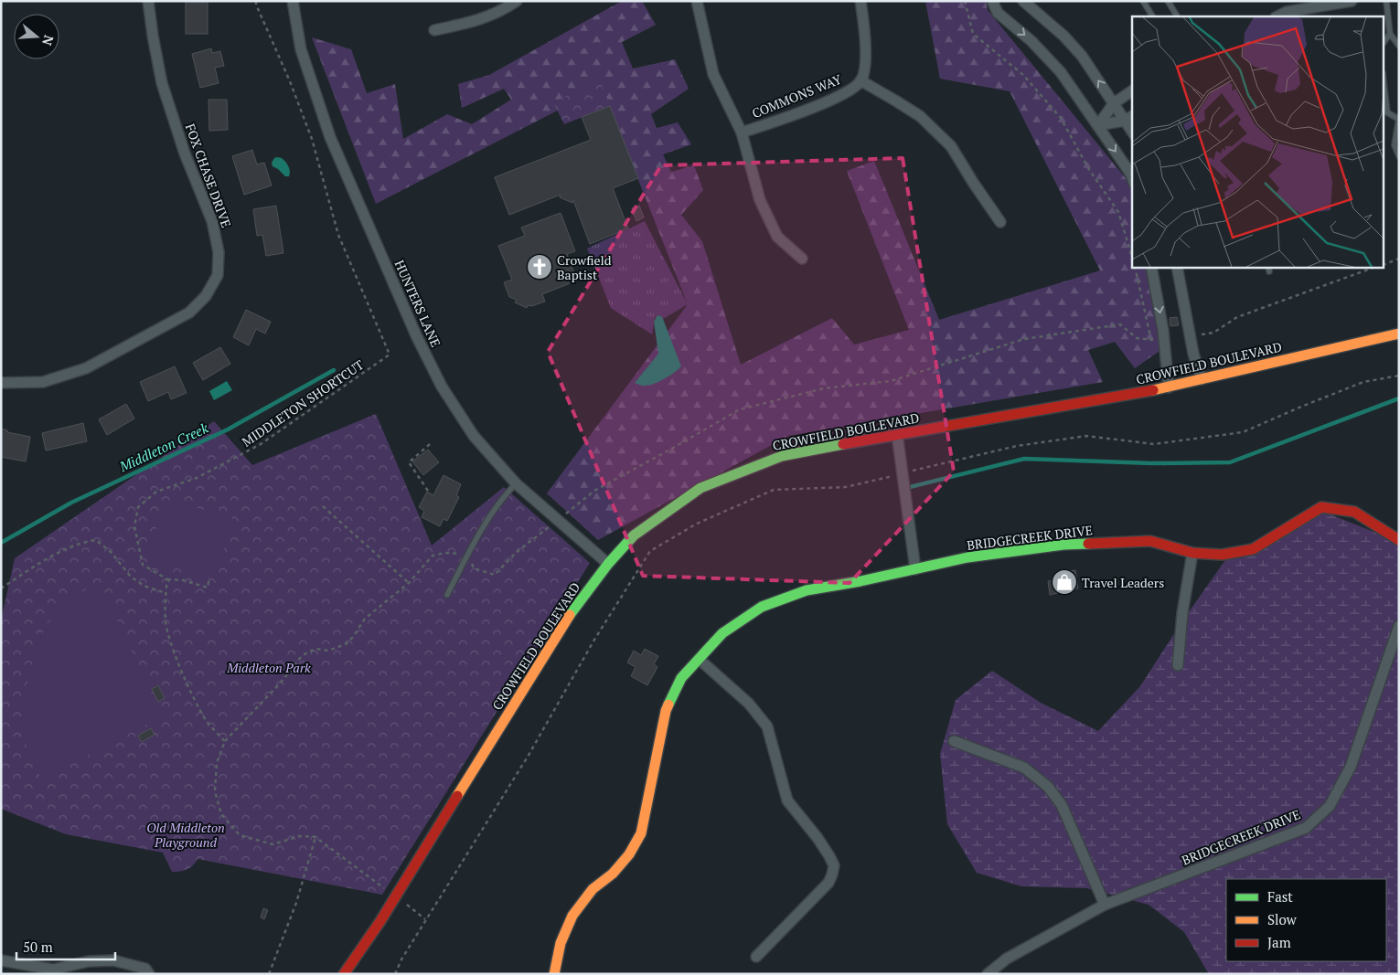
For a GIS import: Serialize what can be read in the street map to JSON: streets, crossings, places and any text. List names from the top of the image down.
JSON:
{
  "streets": {
    "main road": ["CROWFIELD BOULEVARD", "BRIDGECREEK DRIVE"],
    "street": ["COMMONS WAY", "FOX CHASE DRIVE", "HUNTERS LANE"],
    "path": ["MIDDLETON SHORTCUT"]
  },
  "crossings": [
    ["HUNTERS LANE", "CROWFIELD BOULEVARD"]
  ],
  "water": ["Middleton Creek"],
  "parks": ["Middleton Park", "Old Middleton Playground"],
  "places": {
    "church": ["Crowfield Baptist"],
    "shop": ["Travel Leaders"]
  },
  "legend": ["Fast", "Slow", "Jam"],
  "scale_bar": "50 m",
  "north": "right"
}
